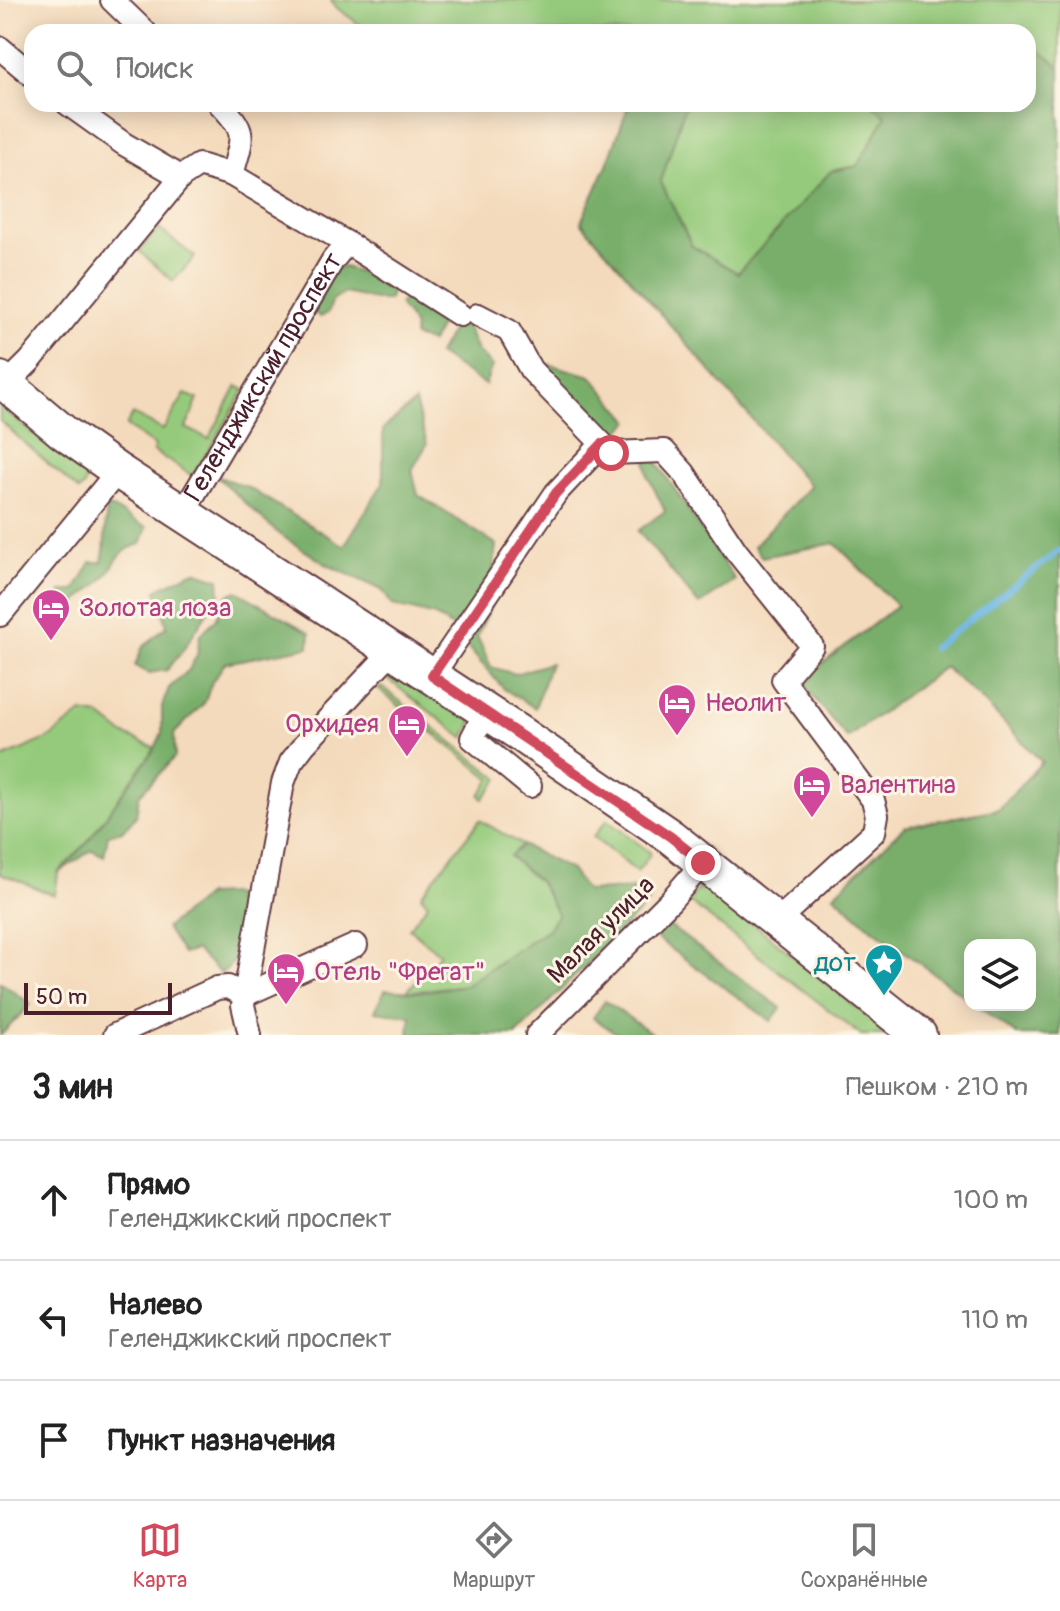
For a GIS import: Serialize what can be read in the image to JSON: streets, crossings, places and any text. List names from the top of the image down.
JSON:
{
  "streets": {
    "main road": ["Геленджикский проспект"],
    "street": ["Малая улица"]
  },
  "crossings": [
    ["Геленджикский проспект", "Малая улица"]
  ],
  "places": {
    "hotel": [
      "Золотая лоза",
      "Неолит",
      "Орхидея",
      "Валентина",
      "Отель \"Фрегат\""
    ],
    "place": ["дот"]
  },
  "scale_bar": "50 m",
  "page": {
    "search": "Поиск",
    "scale": "50 m",
    "heading": ["3 мин", "Пешком · 210 m"],
    "list": [
      ["Прямо", "Геленджикский проспект", "100 m"],
      ["Налево", "Геленджикский проспект", "110 m"],
      "Пункт назначения"
    ],
    "nav": ["Карта", "Маршрут", "Сохранённые"]
  }
}
